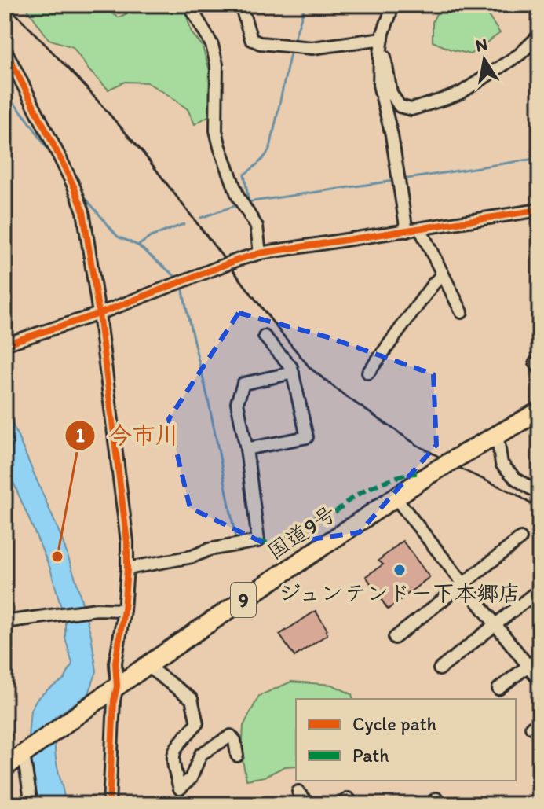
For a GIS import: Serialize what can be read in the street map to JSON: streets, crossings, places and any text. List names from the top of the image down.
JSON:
{
  "streets": {
    "highway": ["国道9号", "9"]
  },
  "places": ["今市川", "ジュンテンドー下本郷店"],
  "legend": ["Cycle path", "Path"],
  "north": "top"
}
